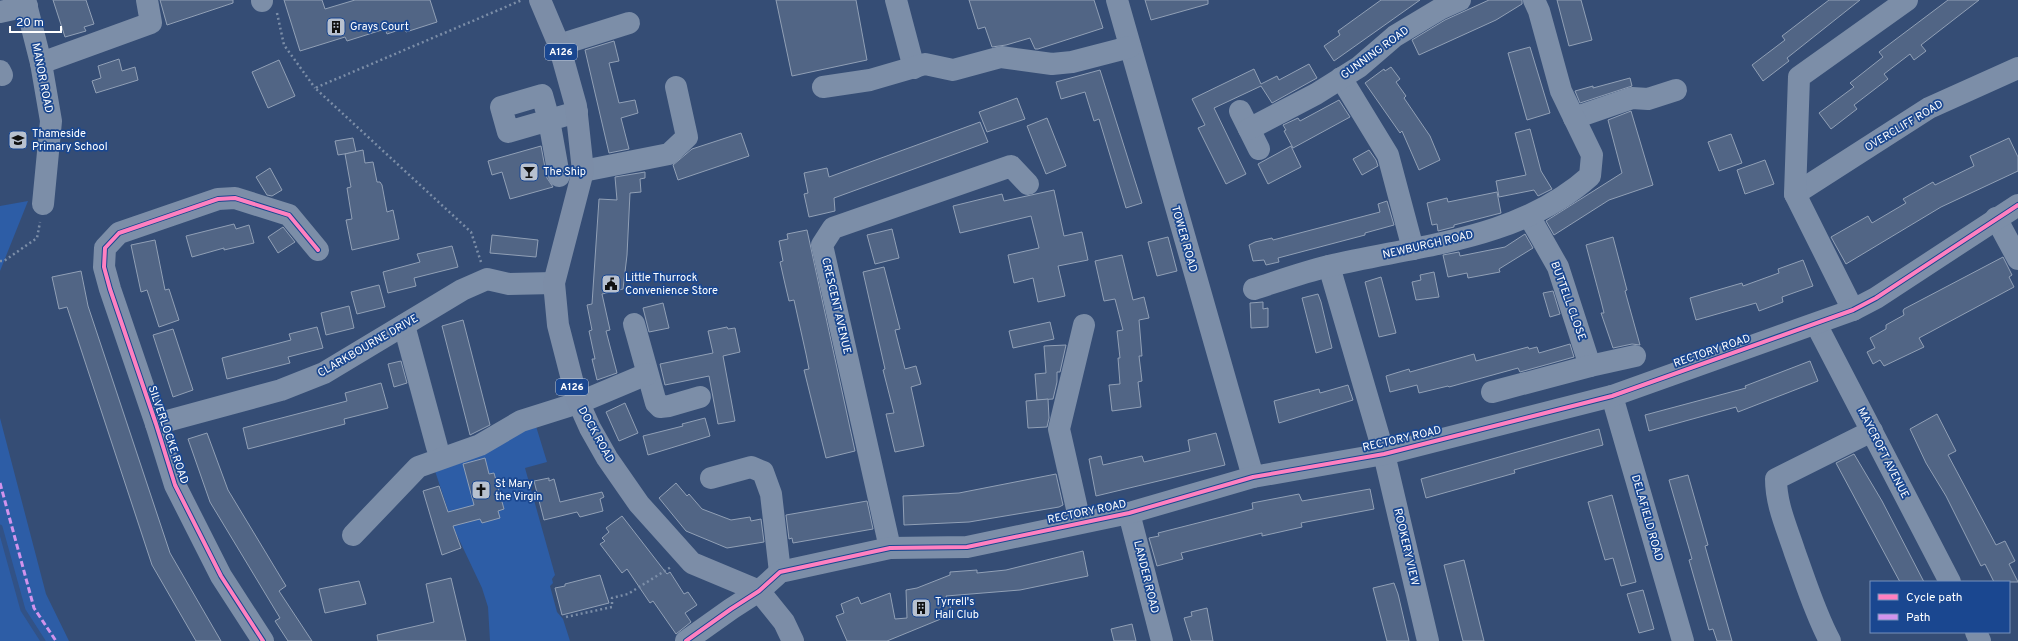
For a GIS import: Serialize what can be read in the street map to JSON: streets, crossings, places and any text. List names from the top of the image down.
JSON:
{
  "streets": {
    "main road": ["A126", "DOCK ROAD"],
    "street": [
      "GUNNING ROAD",
      "MANOR ROAD",
      "OVERCLIFF ROAD",
      "TOWER ROAD",
      "NEWBURGH ROAD",
      "BUTTELL CLOSE",
      "CRESCENT AVENUE",
      "CLARKBOURNE DRIVE",
      "RECTORY ROAD",
      "SILVERLOCKE ROAD",
      "MAYCROFT AVENUE",
      "DELAFIELD ROAD",
      "ROOKERY VIEW",
      "LANDER ROAD"
    ]
  },
  "crossings": [
    ["A126", "DOCK ROAD"],
    ["TOWER ROAD", "RECTORY ROAD"],
    ["NEWBURGH ROAD", "BUTTELL CLOSE"],
    ["CRESCENT AVENUE", "RECTORY ROAD"],
    ["CLARKBOURNE DRIVE", "SILVERLOCKE ROAD"],
    ["RECTORY ROAD", "MAYCROFT AVENUE"],
    ["RECTORY ROAD", "DELAFIELD ROAD"],
    ["RECTORY ROAD", "ROOKERY VIEW"],
    ["RECTORY ROAD", "LANDER ROAD"]
  ],
  "places": {
    "building": ["Grays Court", "Tyrrell's Hall Club"],
    "school or university": ["Thameside Primary School"],
    "bar": ["The Ship"],
    "public building": ["Little Thurrock Convenience Store"],
    "church": ["St Mary the Virgin"]
  },
  "legend": ["Cycle path", "Path"],
  "scale_bar": "20 m"
}
